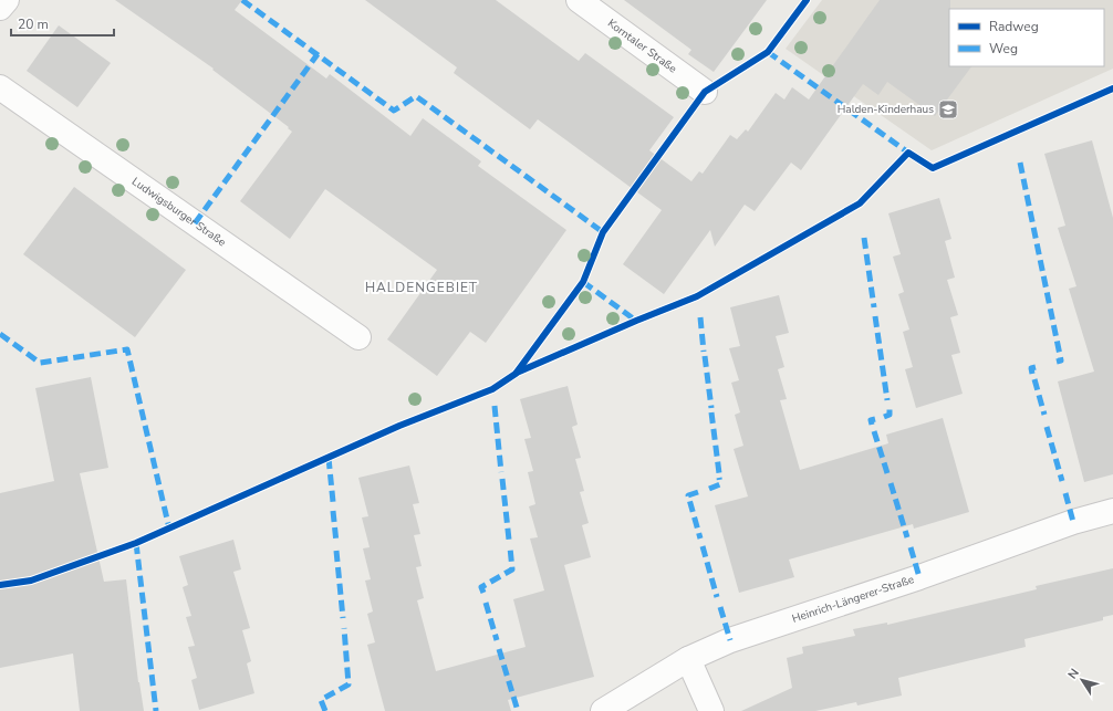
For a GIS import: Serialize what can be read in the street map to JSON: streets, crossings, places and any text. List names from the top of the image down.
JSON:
{
  "streets": {
    "street": ["Korntaler Straße", "Ludwigsburger Straße", "Heinrich-Längerer-Straße"]
  },
  "districts": ["HALDENGEBIET"],
  "places": {
    "school or university": ["Halden-Kinderhaus"]
  },
  "legend": ["Radweg", "Weg"],
  "scale_bar": "20 m",
  "north": "top left"
}
